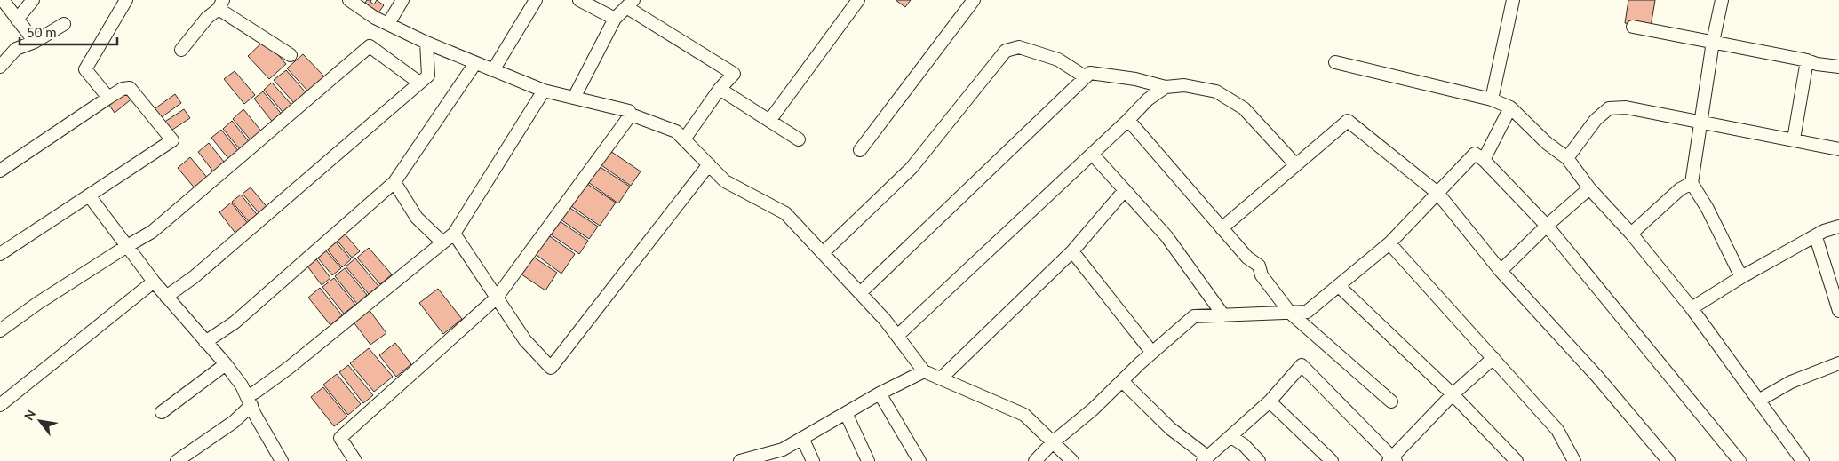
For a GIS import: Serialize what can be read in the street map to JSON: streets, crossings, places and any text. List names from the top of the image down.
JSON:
{
  "scale_bar": "50 m",
  "north": "top left"
}
